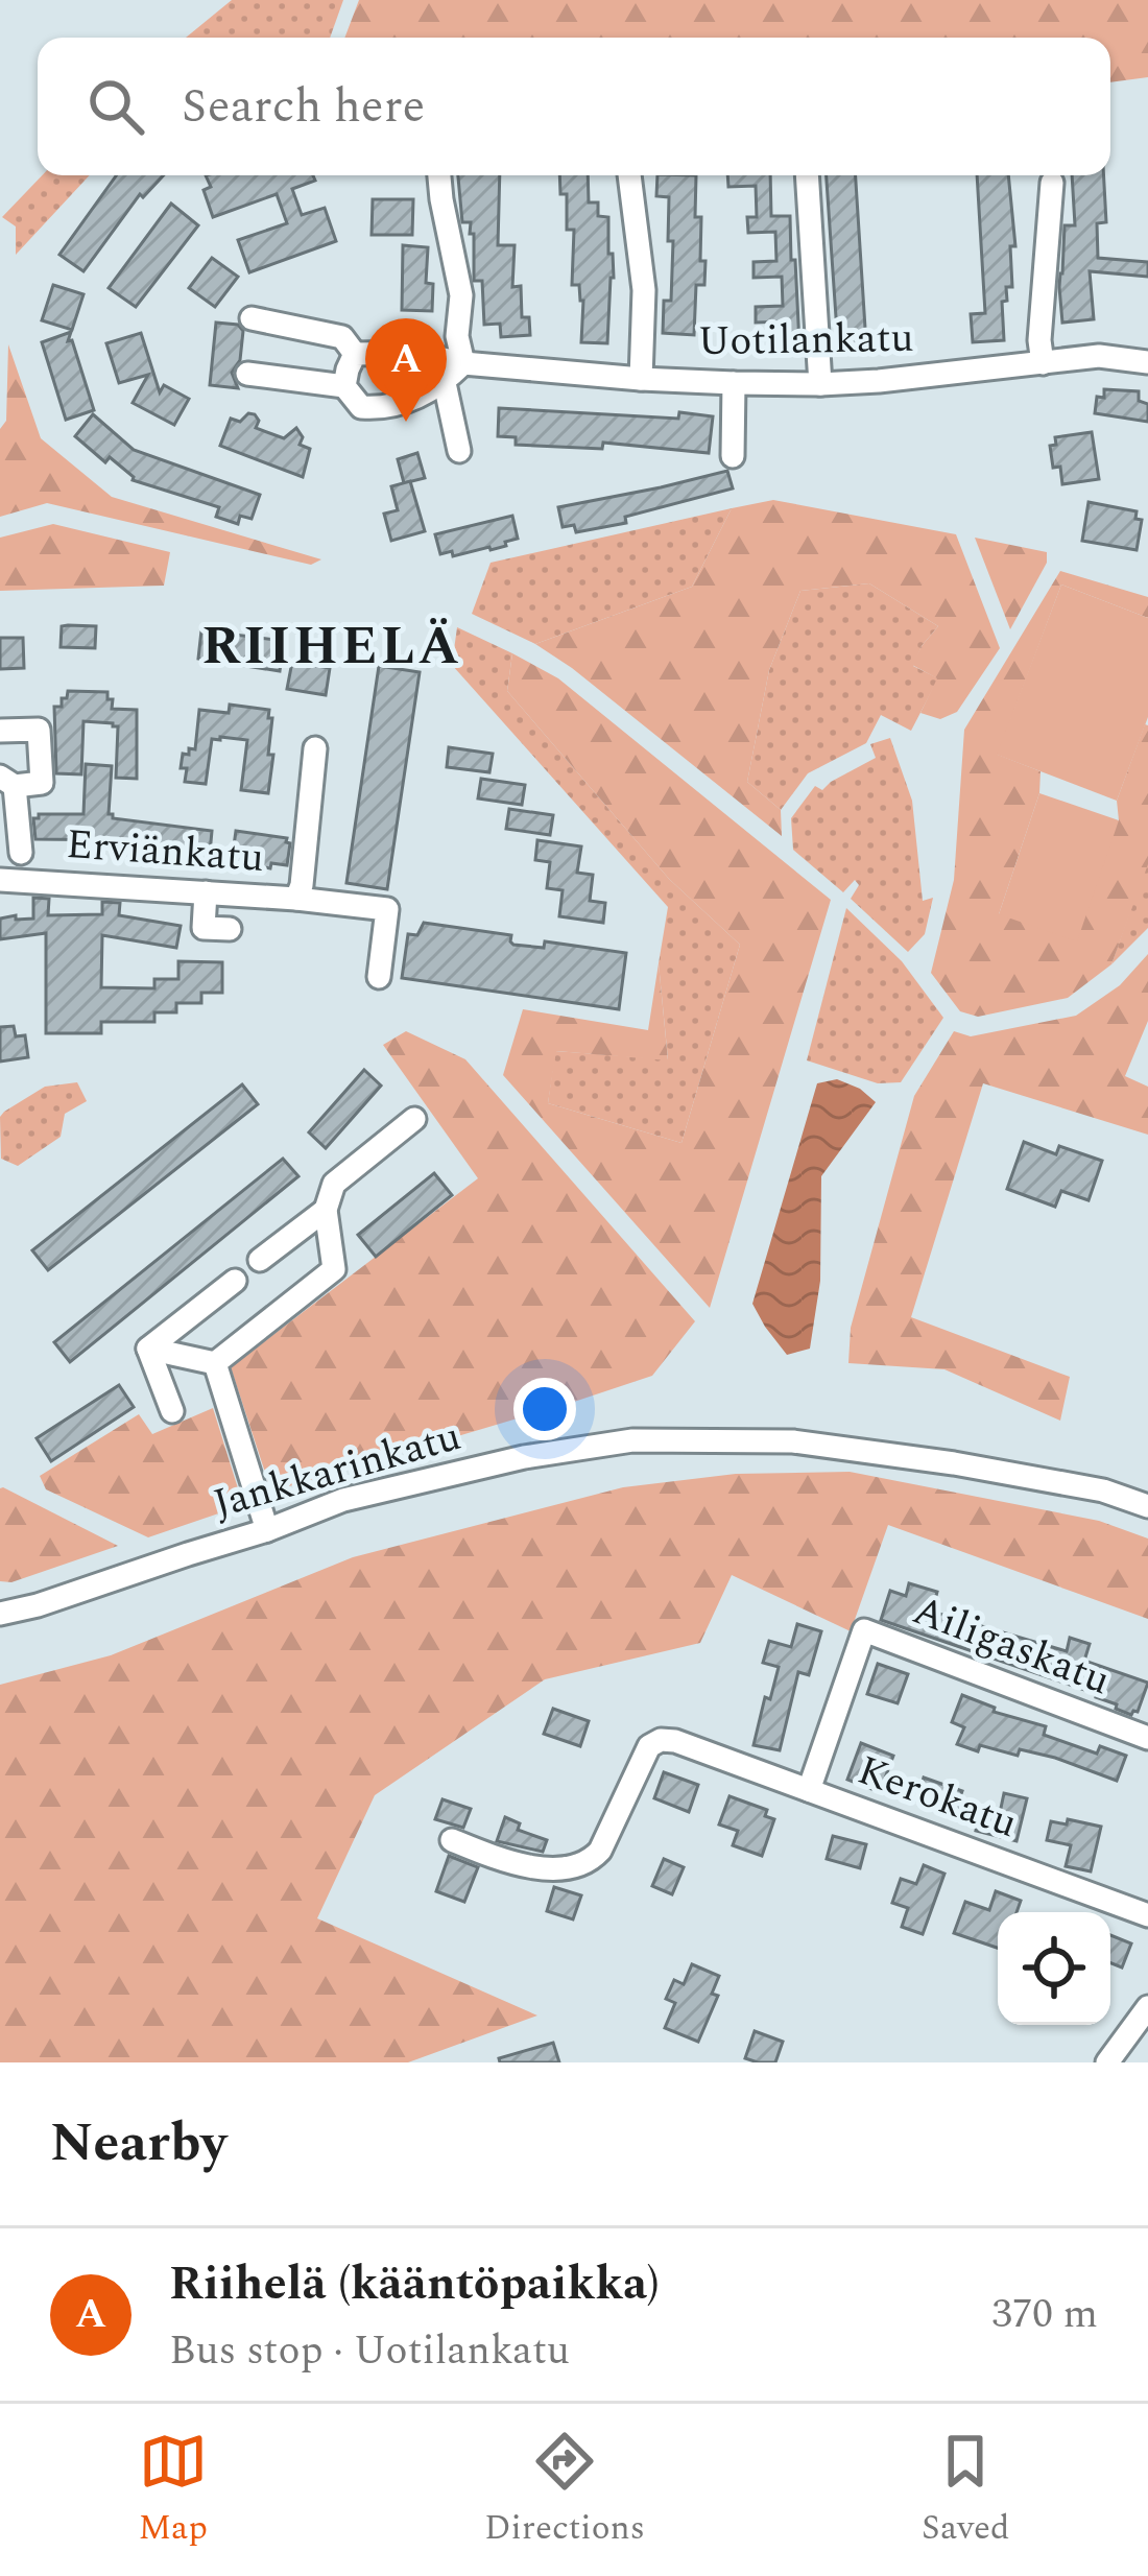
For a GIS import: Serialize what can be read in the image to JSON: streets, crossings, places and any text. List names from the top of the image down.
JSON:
{
  "streets": {
    "street": [
      "Uotilankatu",
      "Erviänkatu",
      "Jankkarinkatu",
      "Ailigaskatu",
      "Kerokatu"
    ]
  },
  "crossings": [
    ["Ailigaskatu", "Kerokatu"]
  ],
  "districts": ["RIIHELÄ"],
  "page": {
    "search": "Search here",
    "pins": "A",
    "heading": "Nearby",
    "list": [
      {
        "mark": "A",
        "name": "Riihelä (kääntöpaikka)",
        "note": "Bus stop · Uotilankatu",
        "value": "370 m"
      }
    ],
    "nav": ["Map", "Directions", "Saved"]
  }
}
